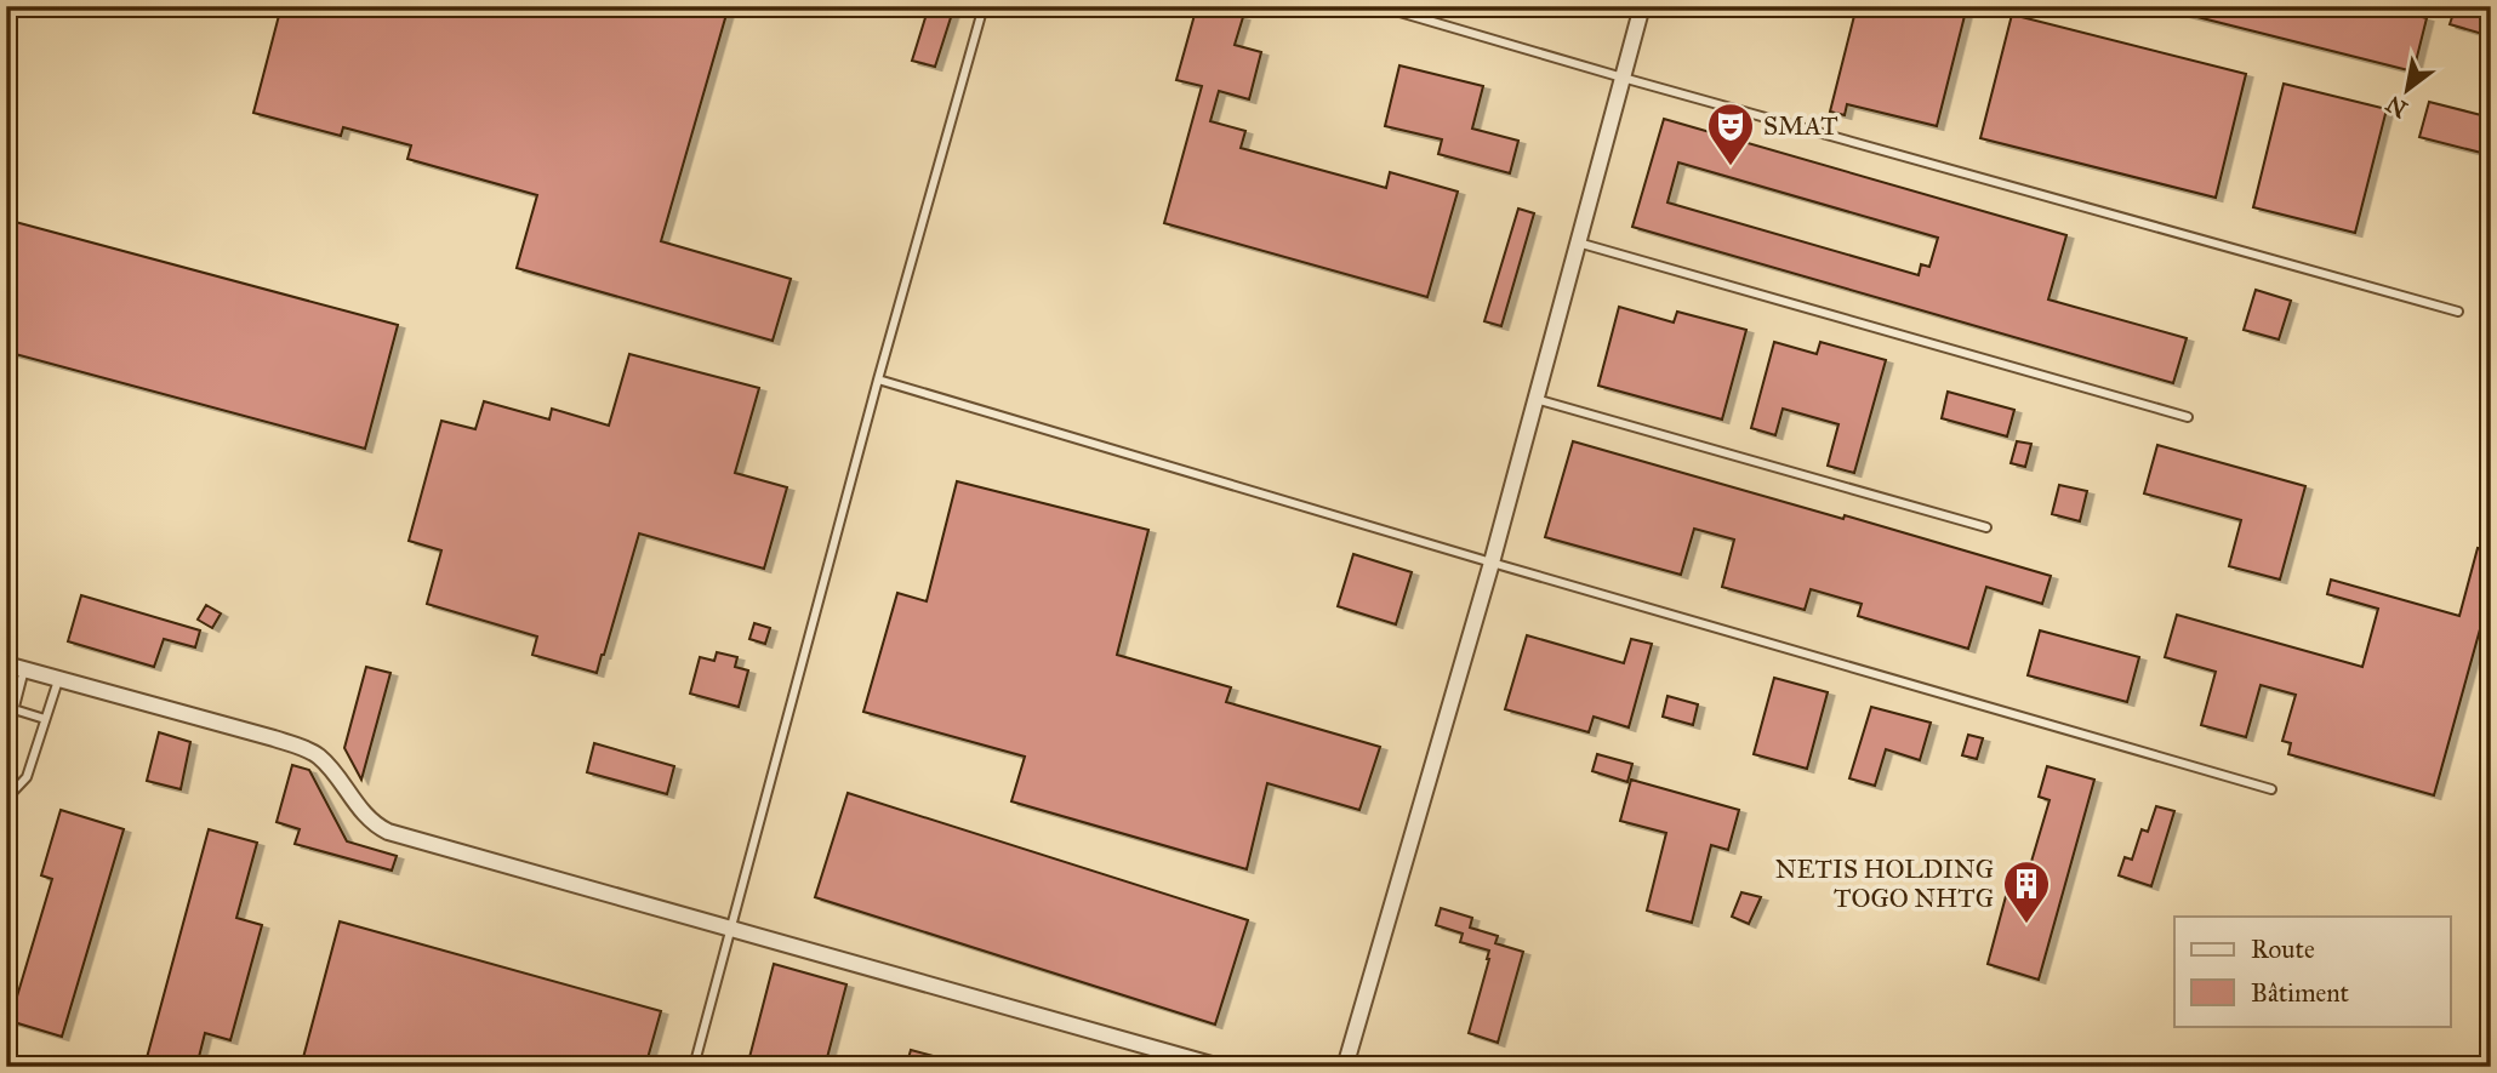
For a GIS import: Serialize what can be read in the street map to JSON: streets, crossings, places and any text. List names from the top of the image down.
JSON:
{
  "places": {
    "theatre": ["SMAT"],
    "building": ["NETIS HOLDING TOGO NHTG"]
  },
  "legend": ["Route", "Bâtiment"],
  "north": "bottom left"
}
